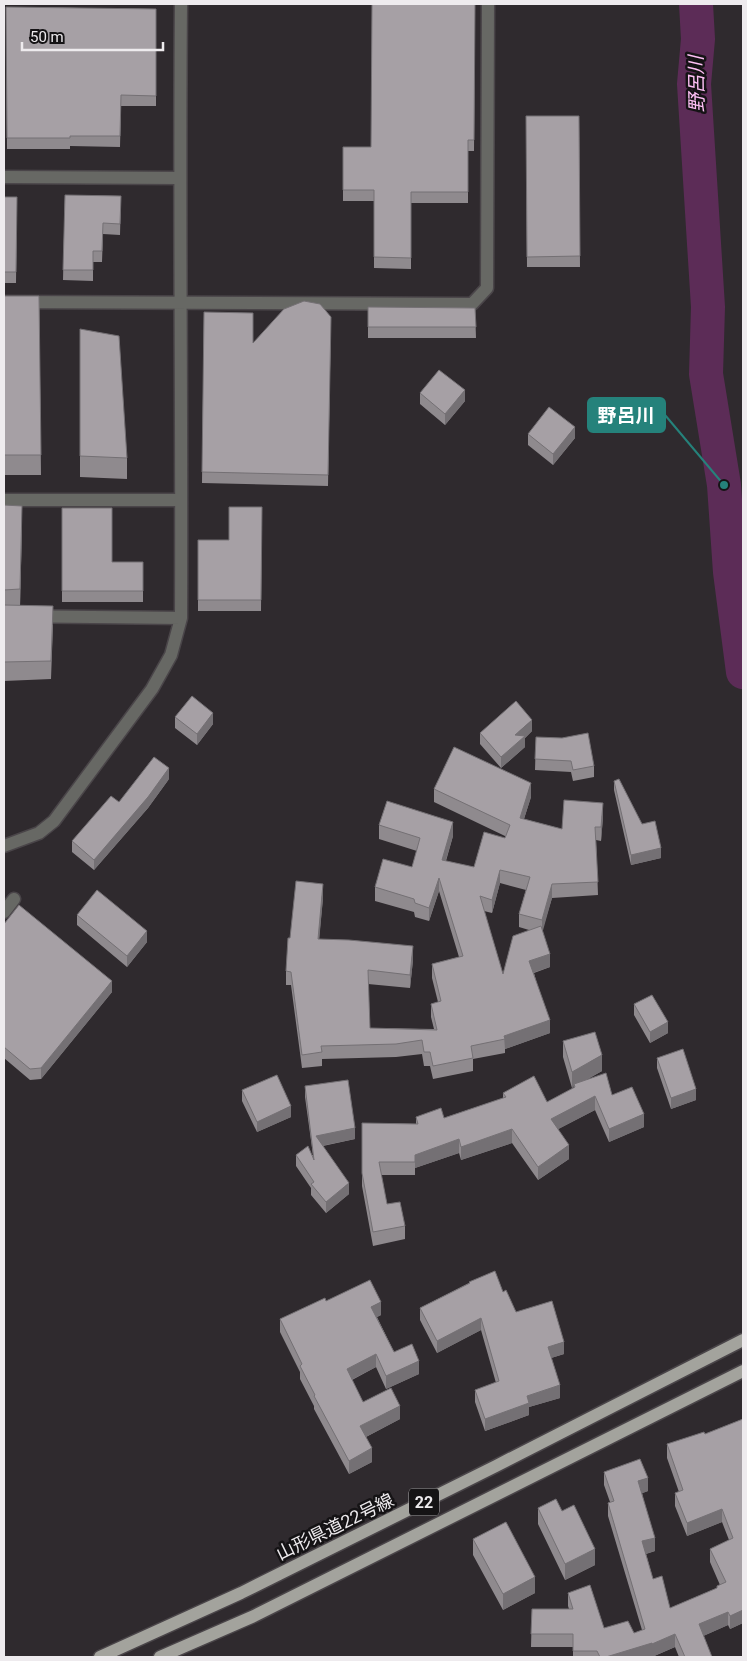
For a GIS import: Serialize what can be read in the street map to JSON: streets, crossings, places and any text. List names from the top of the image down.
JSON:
{
  "streets": {
    "main road": ["22", "山形県道22号線"]
  },
  "water": ["野呂川"],
  "places": ["野呂川"],
  "scale_bar": "50 m"
}
